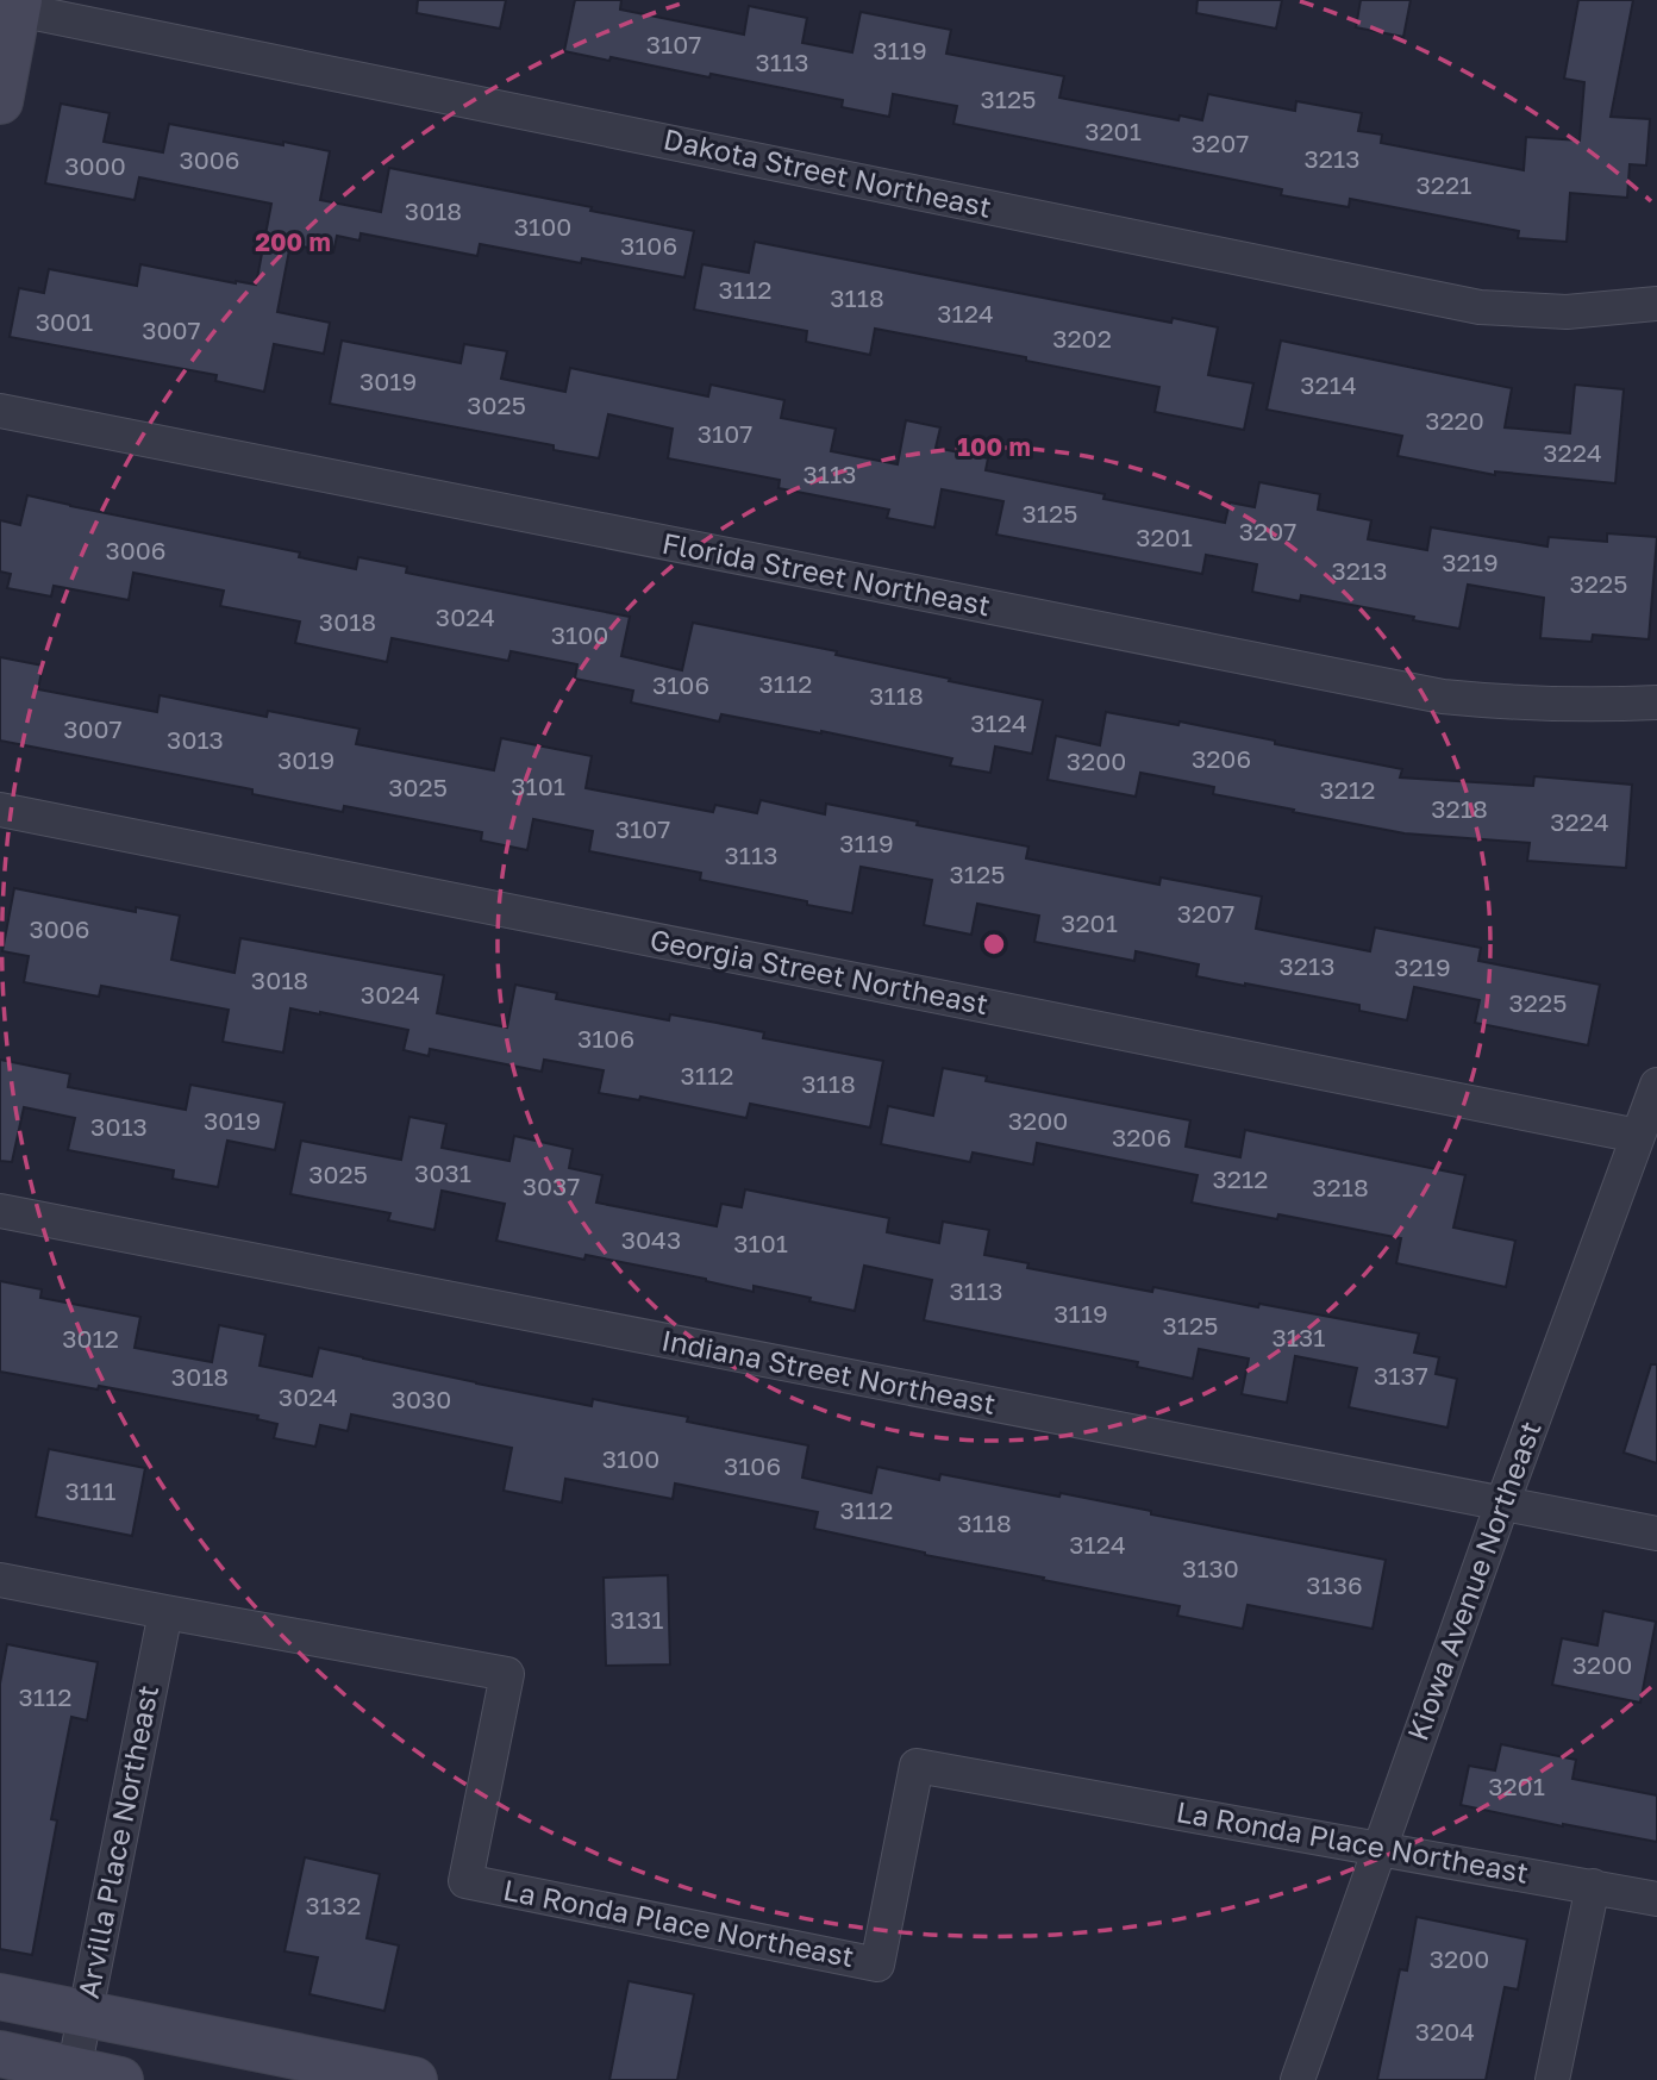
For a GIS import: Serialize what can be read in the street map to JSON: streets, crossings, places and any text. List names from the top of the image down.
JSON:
{
  "streets": {
    "street": [
      "Dakota Street Northeast",
      "Florida Street Northeast",
      "Georgia Street Northeast",
      "Indiana Street Northeast",
      "Kiowa Avenue Northeast",
      "Arvilla Place Northeast",
      "La Ronda Place Northeast"
    ]
  },
  "crossings": [
    ["Georgia Street Northeast", "Kiowa Avenue Northeast"],
    ["Indiana Street Northeast", "Kiowa Avenue Northeast"],
    ["Kiowa Avenue Northeast", "La Ronda Place Northeast"],
    ["Arvilla Place Northeast", "La Ronda Place Northeast"]
  ],
  "house_numbers": [
    "3107",
    "3119",
    "3113",
    "3125",
    "3201",
    "3207",
    "3213",
    "3006",
    "3000",
    "3221",
    "3018",
    "3100",
    "3106",
    "3112",
    "3118",
    "3124",
    "3001",
    "3007",
    "3202",
    "3019",
    "3214",
    "3025",
    "3220",
    "3107",
    "3224",
    "3113",
    "3125",
    "3207",
    "3201",
    "3006",
    "3219",
    "3213",
    "3225",
    "3024",
    "3018",
    "3100",
    "3112",
    "3106",
    "3118",
    "3124",
    "3007",
    "3013",
    "3206",
    "3019",
    "3200",
    "3101",
    "3025",
    "3212",
    "3218",
    "3224",
    "3107",
    "3119",
    "3113",
    "3125",
    "3207",
    "3201",
    "3006",
    "3213",
    "3219",
    "3018",
    "3024",
    "3225",
    "3106",
    "3112",
    "3118",
    "3019",
    "3200",
    "3013",
    "3206",
    "3031",
    "3025",
    "3212",
    "3037",
    "3218",
    "3043",
    "3101",
    "3113",
    "3119",
    "3125",
    "3131",
    "3012",
    "3137",
    "3018",
    "3024",
    "3030",
    "3100",
    "3106",
    "3111",
    "3112",
    "3118",
    "3124",
    "3130",
    "3136",
    "3131",
    "3200",
    "3112",
    "3201",
    "3132",
    "3200",
    "3204"
  ],
  "rings": ["200 m", "100 m"]
}
